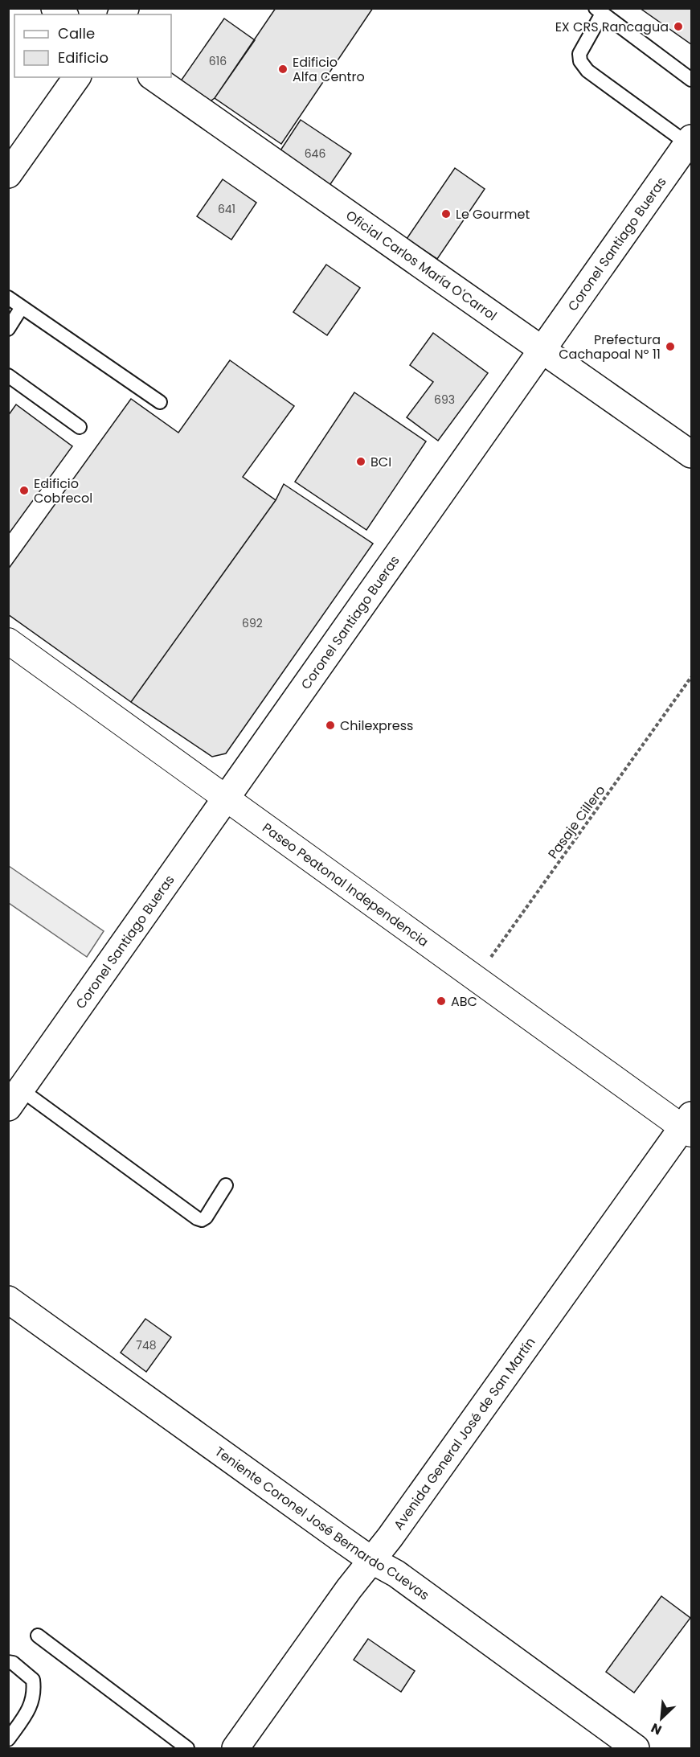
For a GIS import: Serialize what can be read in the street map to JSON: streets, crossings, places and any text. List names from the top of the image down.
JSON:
{
  "streets": {
    "main road": [
      "Coronel Santiago Bueras",
      "Oficial Carlos María O'Carrol",
      "Avenida General José de San Martín",
      "Teniente Coronel José Bernardo Cuevas"
    ],
    "street": ["Paseo Peatonal Independencia"],
    "path": ["Pasaje Cillero"]
  },
  "crossings": [
    ["Coronel Santiago Bueras", "Oficial Carlos María O'Carrol"],
    ["Coronel Santiago Bueras", "Paseo Peatonal Independencia"],
    ["Pasaje Cillero", "Paseo Peatonal Independencia"],
    ["Paseo Peatonal Independencia", "Avenida General José de San Martín"],
    ["Avenida General José de San Martín", "Teniente Coronel José Bernardo Cuevas"]
  ],
  "places": [
    "EX CRS Rancagua",
    "Edificio Alfa Centro",
    "Le Gourmet",
    "Prefectura Cachapoal Nº 11",
    "BCI",
    "Edificio Cobrecol",
    "Chilexpress",
    "ABC"
  ],
  "house_numbers": [
    "616",
    "646",
    "641",
    "693",
    "692",
    "748"
  ],
  "legend": ["Calle", "Edificio"],
  "north": "bottom left"
}
